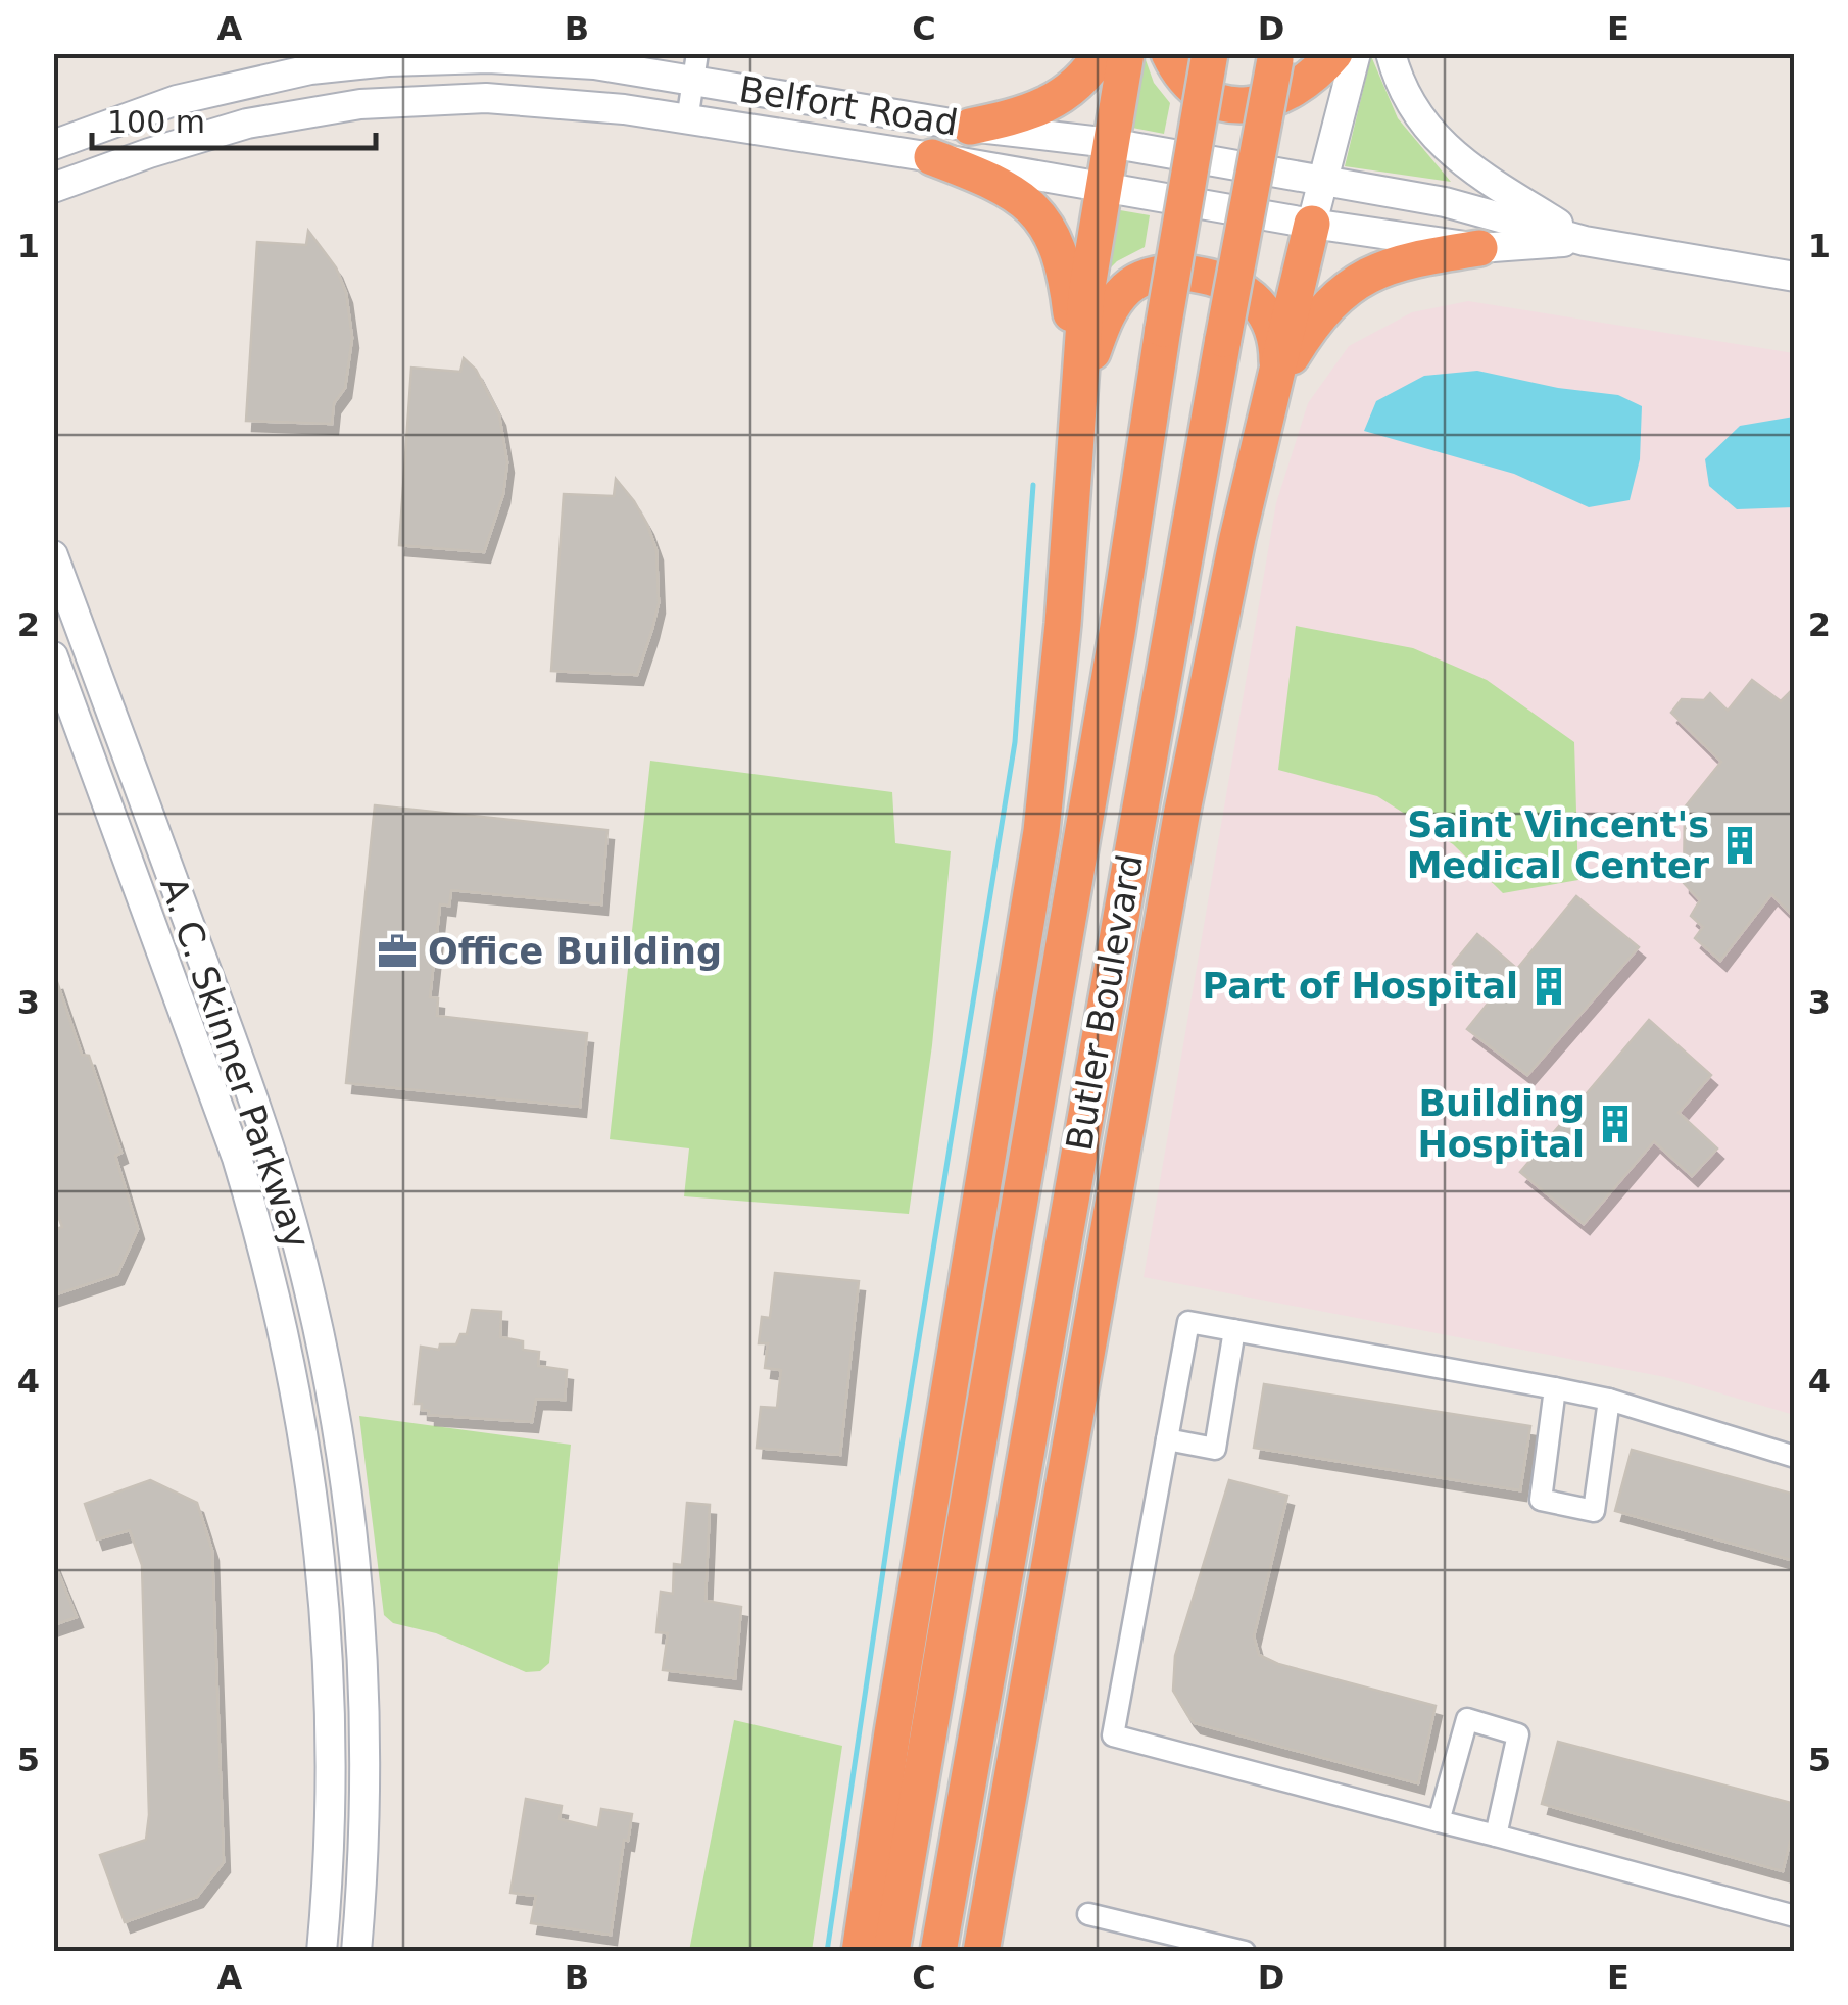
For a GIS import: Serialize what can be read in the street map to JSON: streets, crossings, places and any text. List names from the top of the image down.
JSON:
{
  "streets": {
    "highway": ["Butler Boulevard"],
    "main road": ["Belfort Road", "A. C. Skinner Parkway"]
  },
  "places": {
    "building": ["Saint Vincent's Medical Center", "Part of Hospital", "Building Hospital"],
    "office": ["Office Building"]
  },
  "scale_bar": "100 m",
  "grid": {
    "columns": [
      "A",
      "B",
      "C",
      "D",
      "E"
    ],
    "rows": [
      "1",
      "2",
      "3",
      "4",
      "5"
    ]
  }
}
